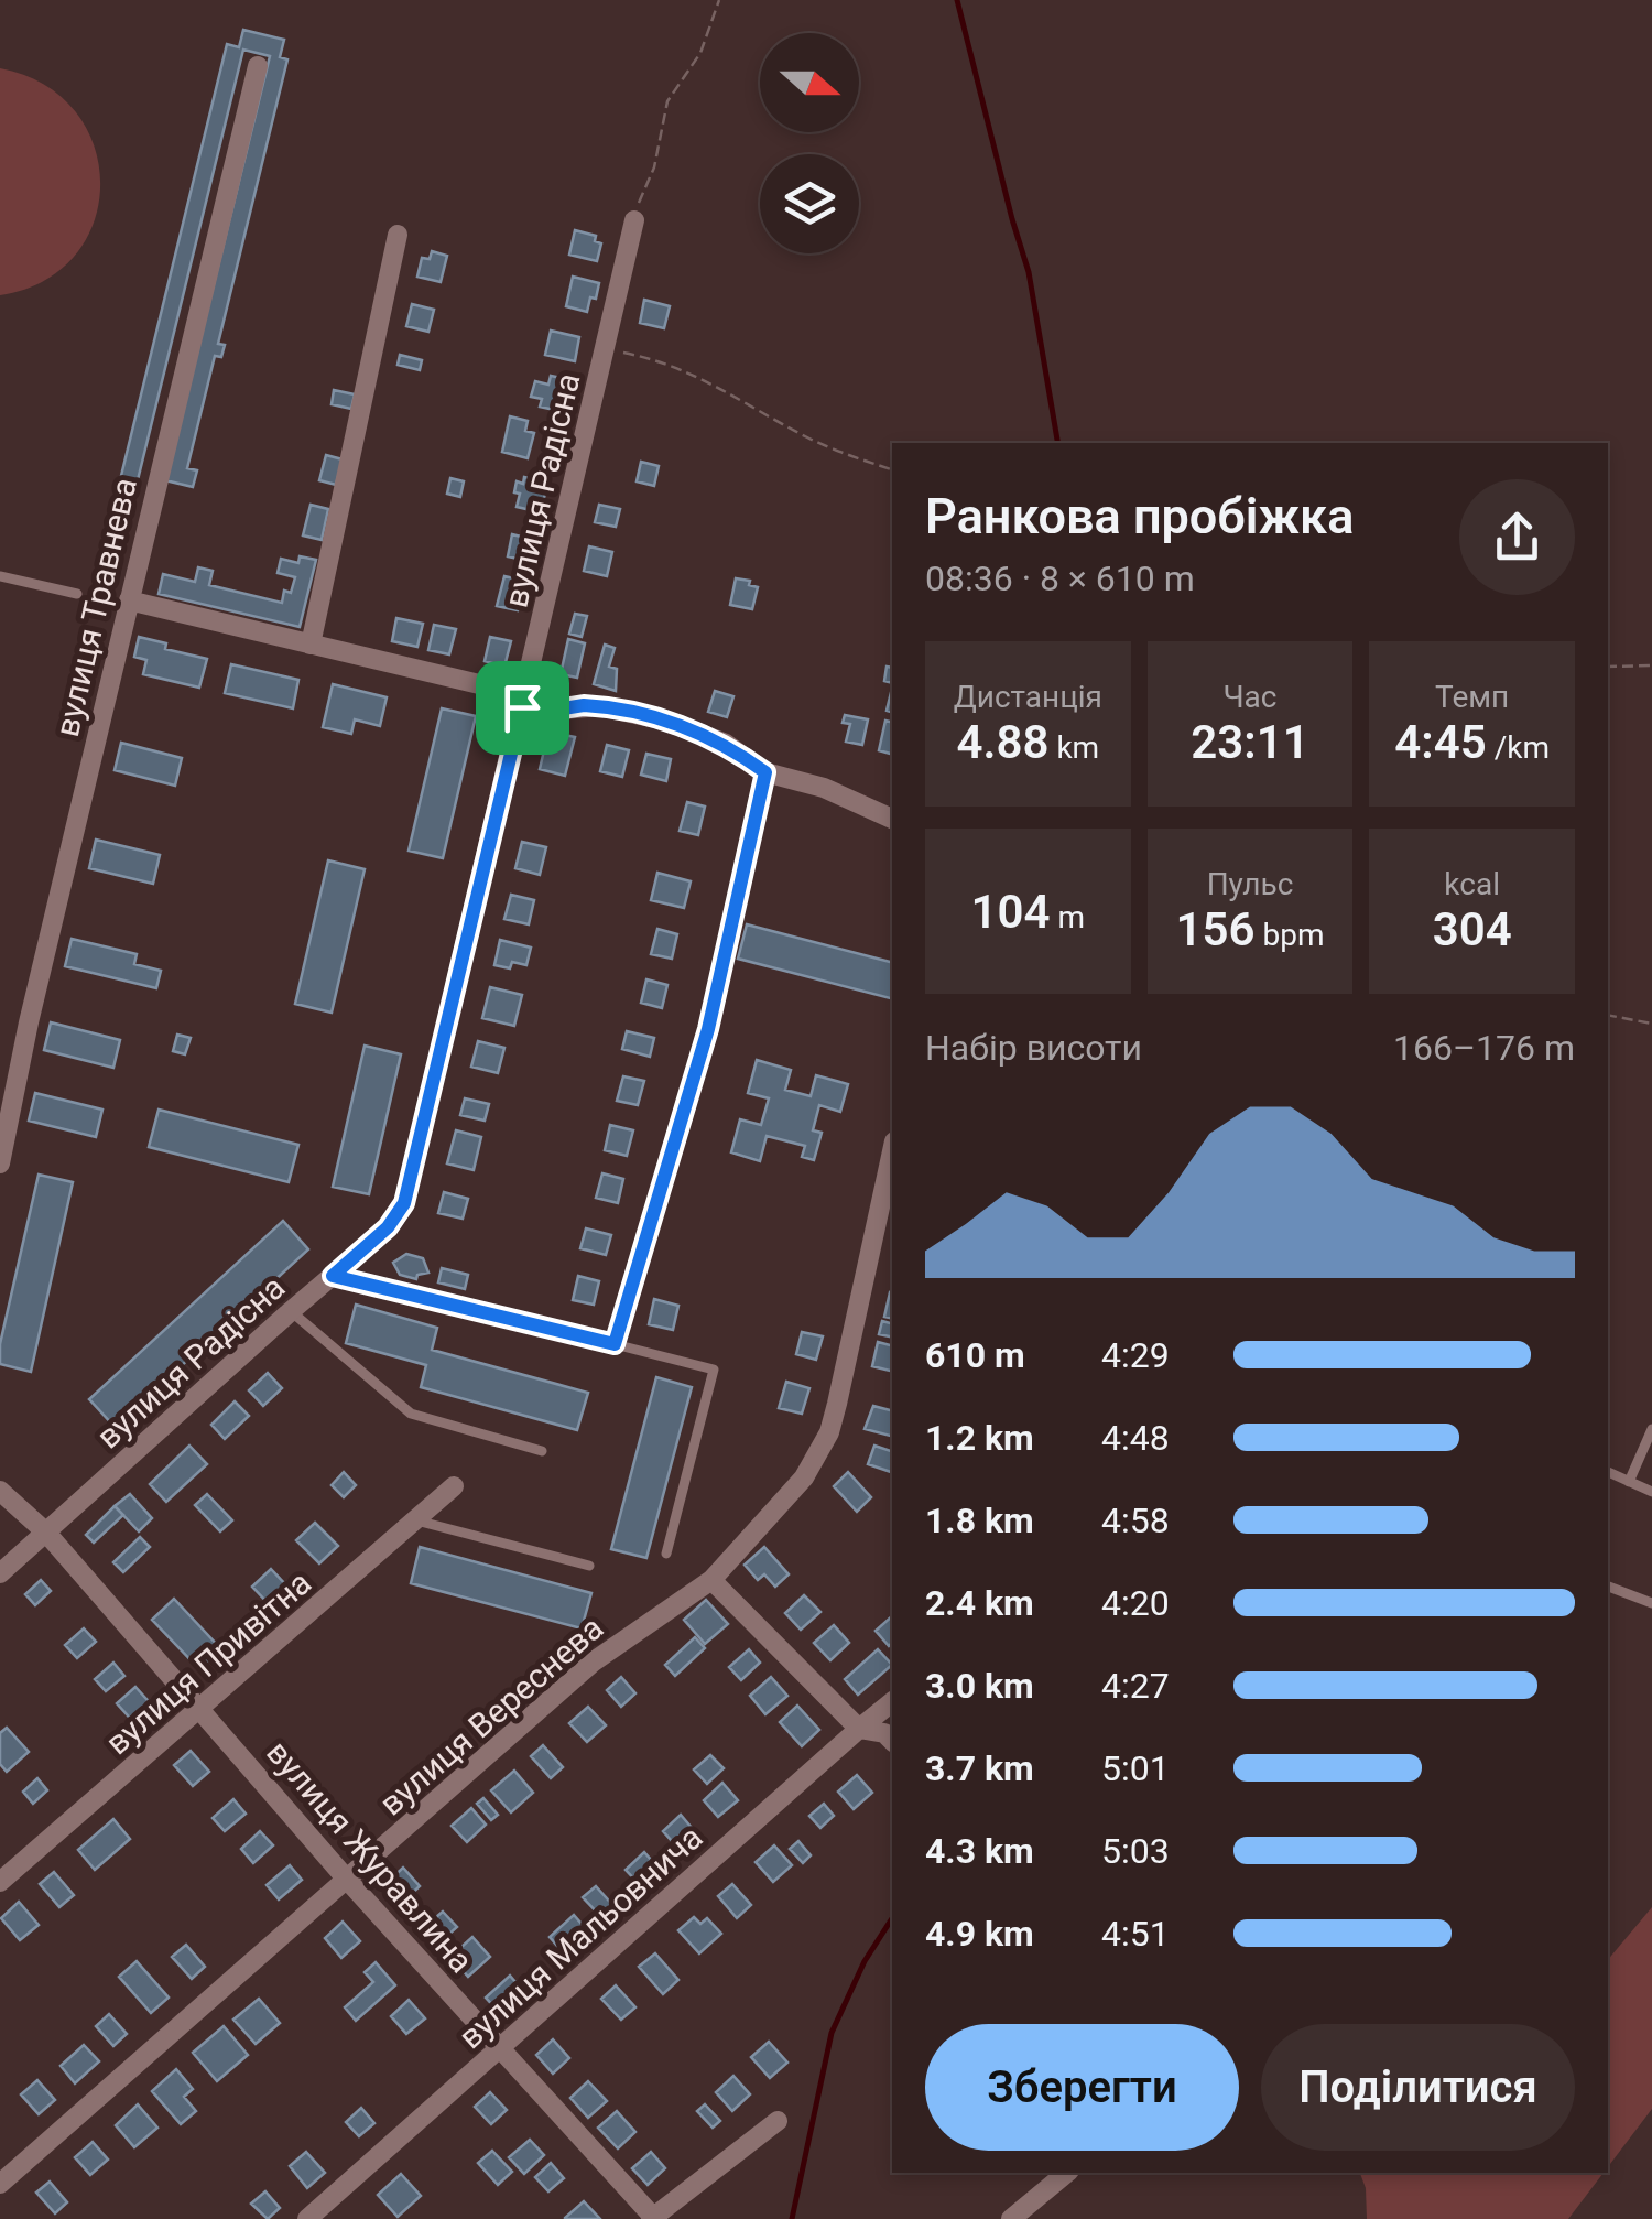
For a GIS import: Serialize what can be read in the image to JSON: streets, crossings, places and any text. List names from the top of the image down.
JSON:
{
  "streets": {
    "street": [
      "вулиця Радісна",
      "вулиця Травнева",
      "вулиця Привітна",
      "вулиця Вереснева",
      "вулиця Журавлина",
      "вулиця Мальовнича"
    ]
  },
  "crossings": [
    ["вулиця Радісна", "вулиця Журавлина"],
    ["вулиця Привітна", "вулиця Журавлина"],
    ["вулиця Вереснева", "вулиця Журавлина"],
    ["вулиця Журавлина", "вулиця Мальовнича"]
  ],
  "north": "right",
  "page": {
    "heading": ["Ранкова пробіжка", "08:36 · 8 × 610 m"],
    "stats": [
      ["Дистанція", "4.88 km"],
      ["Час", "23:11"],
      ["Темп", "4:45 /km"],
      ["104 m"],
      ["Пульс", "156 bpm"],
      ["kcal", "304"]
    ],
    "chart": ["Набір висоти", "166–176 m"],
    "list": [
      {
        "name": "610 m",
        "note": "4:29"
      },
      {
        "name": "1.2 km",
        "note": "4:48"
      },
      {
        "name": "1.8 km",
        "note": "4:58"
      },
      {
        "name": "2.4 km",
        "note": "4:20"
      },
      {
        "name": "3.0 km",
        "note": "4:27"
      },
      {
        "name": "3.7 km",
        "note": "5:01"
      },
      {
        "name": "4.3 km",
        "note": "5:03"
      },
      {
        "name": "4.9 km",
        "note": "4:51"
      }
    ],
    "buttons": ["Зберегти", "Поділитися"]
  }
}
